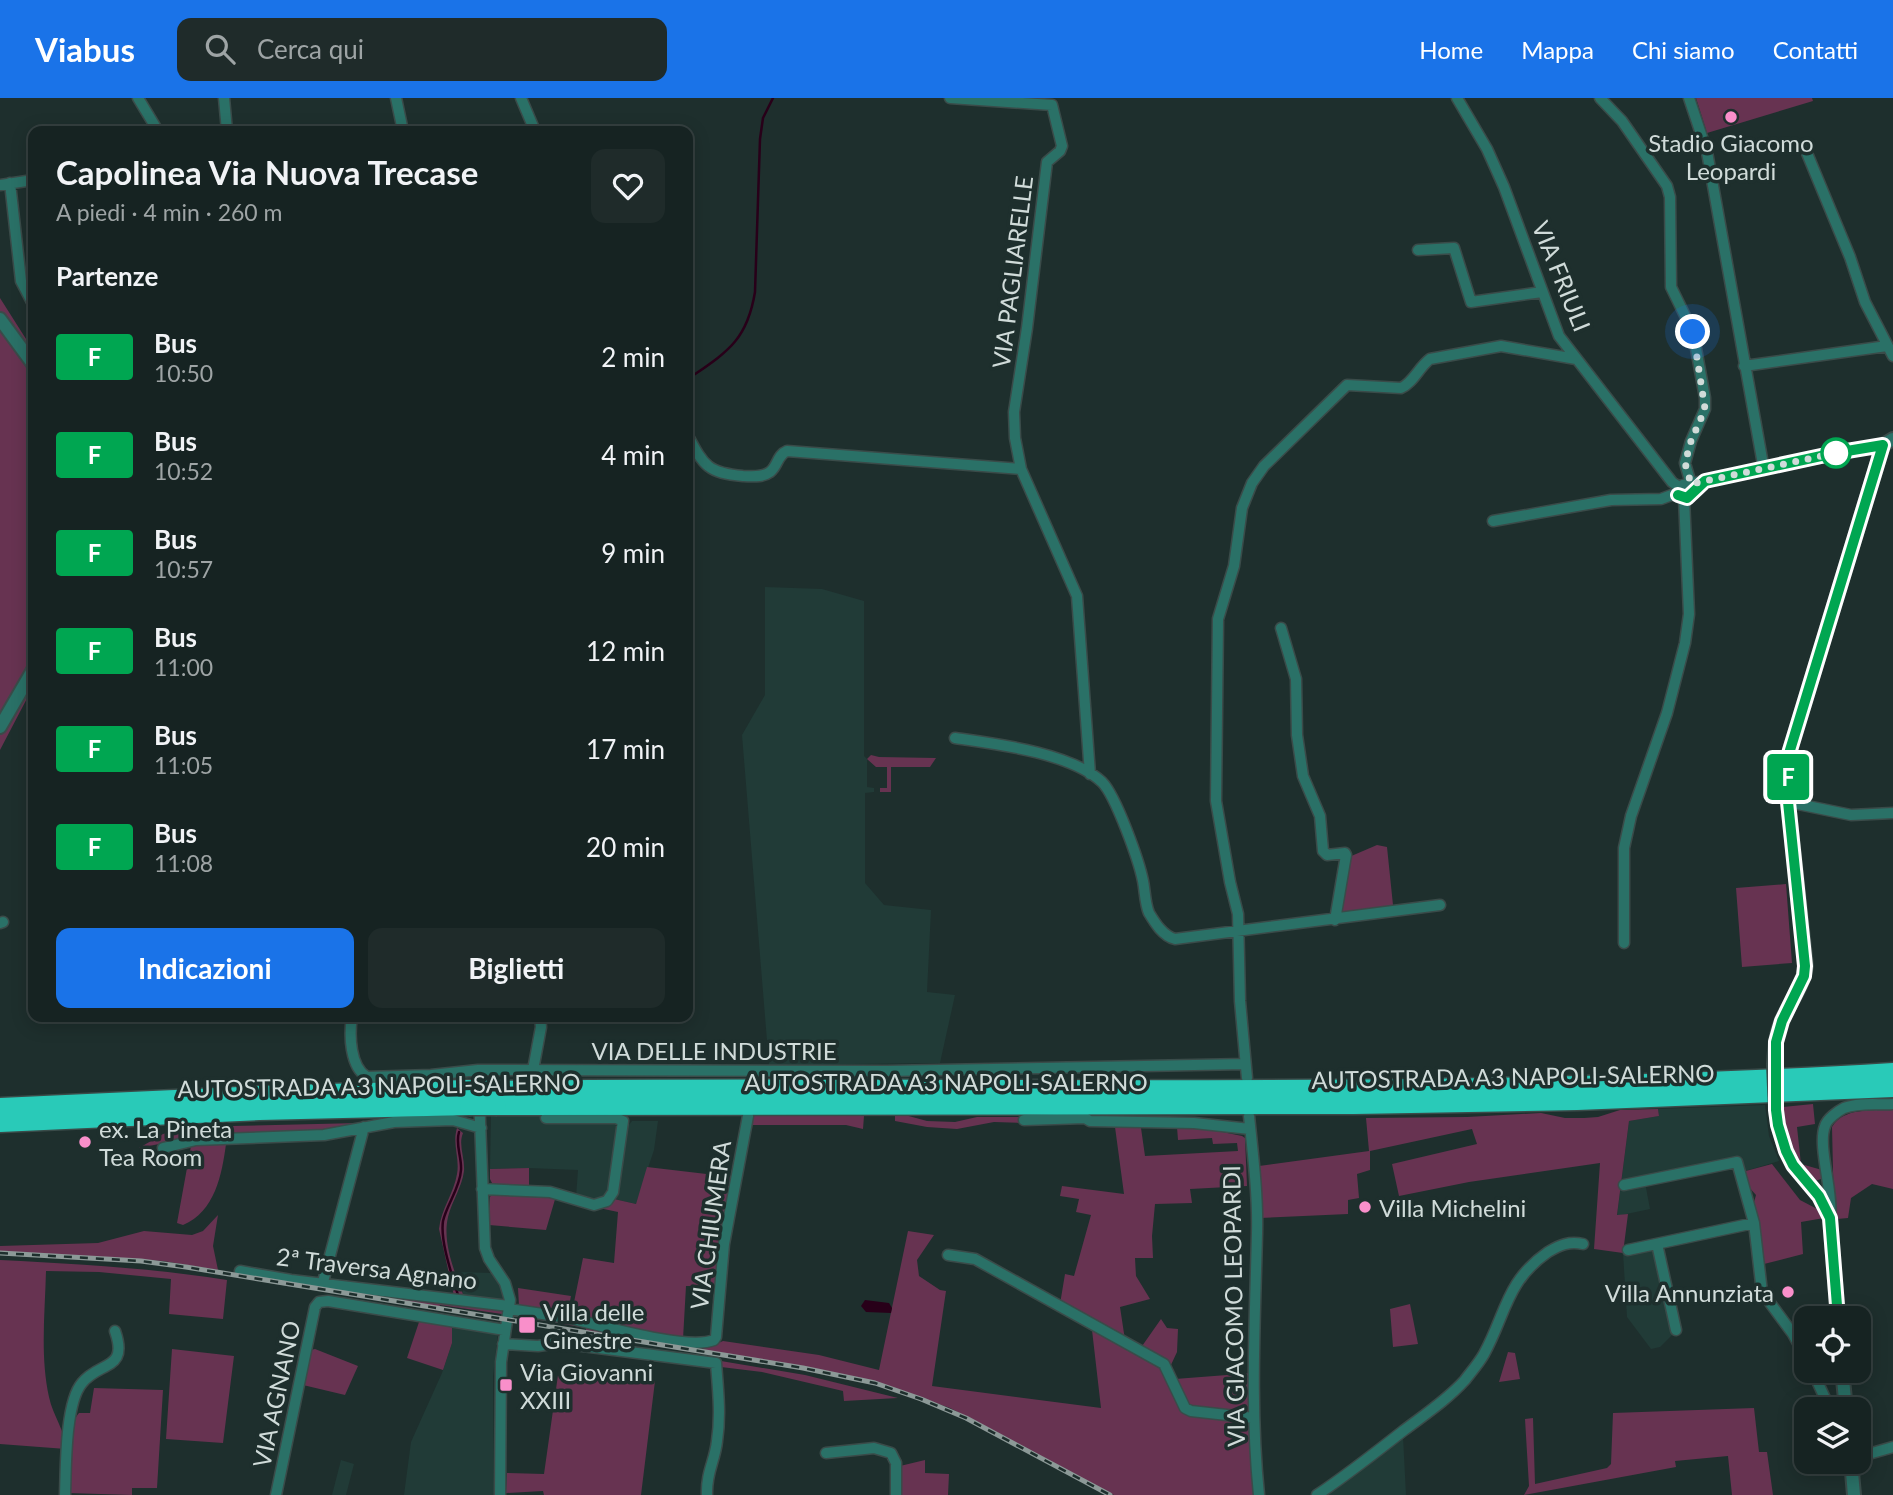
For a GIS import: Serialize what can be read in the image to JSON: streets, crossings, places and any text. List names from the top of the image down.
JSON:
{
  "streets": {
    "highway": ["AUTOSTRADA A3 NAPOLI-SALERNO"],
    "street": [
      "VIA PAGLIARELLE",
      "VIA FRIULI",
      "VIA DELLE INDUSTRIE",
      "VIA CHIUMERA",
      "2ª Traversa Agnano",
      "VIA GIACOMO LEOPARDI",
      "VIA AGNANO"
    ]
  },
  "crossings": [
    ["VIA CHIUMERA", "2ª Traversa Agnano"]
  ],
  "places": {
    "other": [
      "Stadio Giacomo Leopardi",
      "ex. La Pineta Tea Room",
      "Villa Michelini",
      "Villa Annunziata"
    ],
    "transit": ["Villa delle Ginestre", "Via Giovanni XXIII"]
  },
  "lines": ["bus line F"],
  "page": {
    "header": "Viabus",
    "search": "Cerca qui",
    "nav": [
      "Home",
      "Mappa",
      "Chi siamo",
      "Contatti"
    ],
    "on_map": "F",
    "heading": [
      ["Capolinea Via Nuova Trecase", "A piedi · 4 min · 260 m"],
      "Partenze"
    ],
    "list": [
      {
        "mark": "F",
        "name": "Bus",
        "note": "10:50",
        "value": "2 min"
      },
      {
        "mark": "F",
        "name": "Bus",
        "note": "10:52",
        "value": "4 min"
      },
      {
        "mark": "F",
        "name": "Bus",
        "note": "10:57",
        "value": "9 min"
      },
      {
        "mark": "F",
        "name": "Bus",
        "note": "11:00",
        "value": "12 min"
      },
      {
        "mark": "F",
        "name": "Bus",
        "note": "11:05",
        "value": "17 min"
      },
      {
        "mark": "F",
        "name": "Bus",
        "note": "11:08",
        "value": "20 min"
      }
    ],
    "buttons": ["Indicazioni", "Biglietti"]
  }
}
